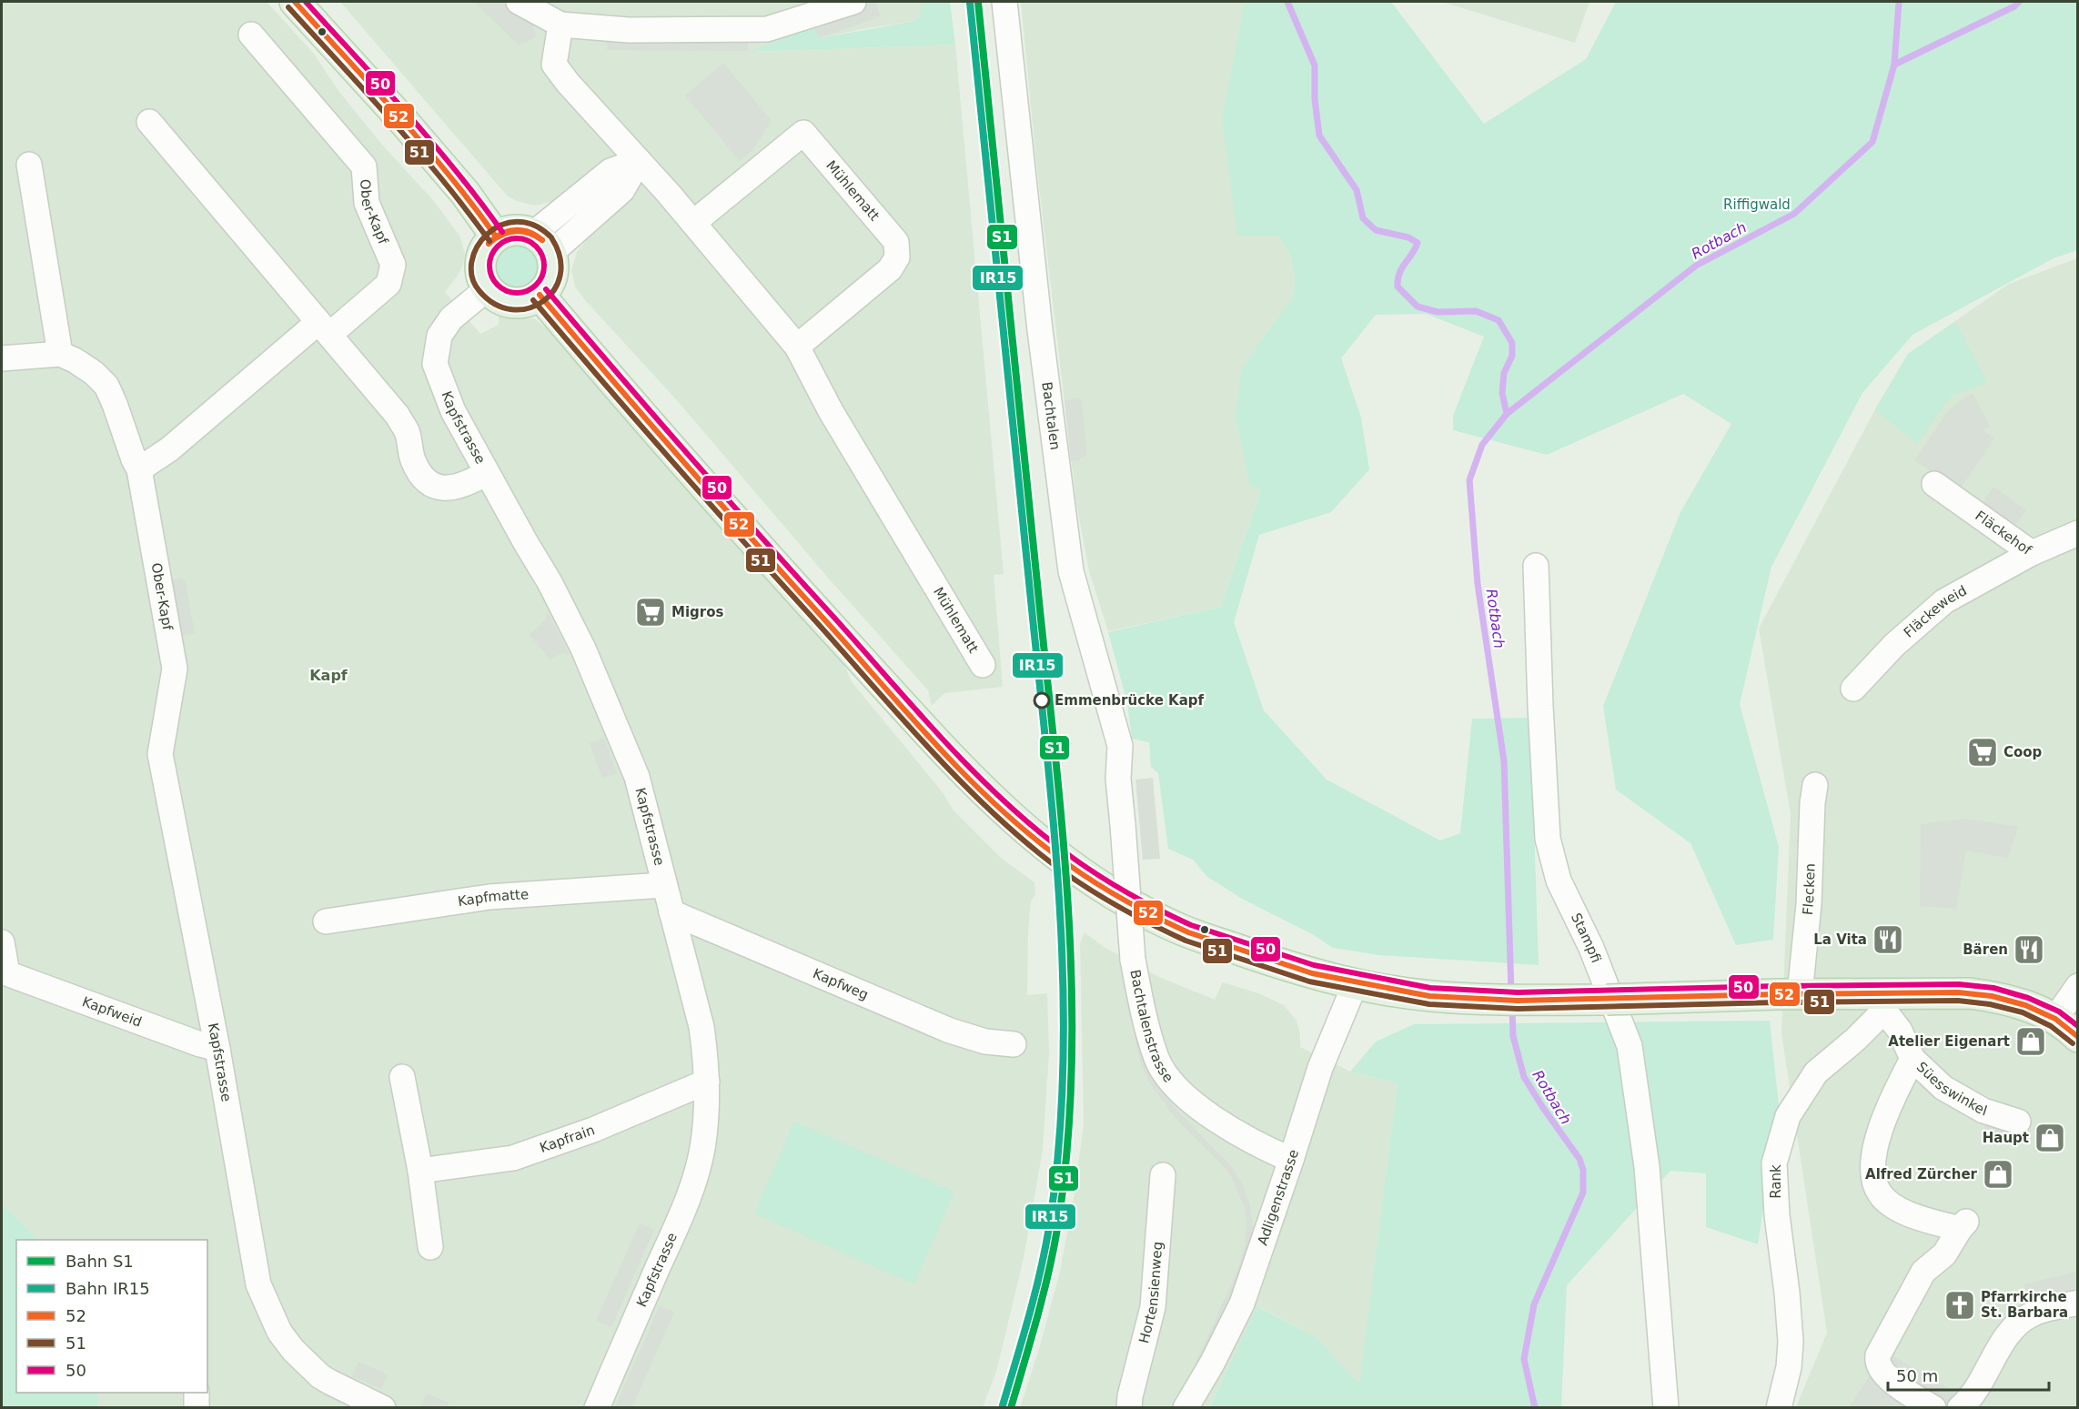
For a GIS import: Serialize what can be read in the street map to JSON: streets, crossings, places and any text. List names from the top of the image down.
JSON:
{
  "streets": {
    "street": [
      "Mühlematt",
      "Ober-Kapf",
      "Bachtalen",
      "Kapfstrasse",
      "Fläckehof",
      "Fläckeweid",
      "Flecken",
      "Kapfmatte",
      "Stampfi",
      "Kapfweg",
      "Kapfweid",
      "Bachtalenstrasse",
      "Süesswinkel",
      "Kapfrain",
      "Rank",
      "Adligenstrasse",
      "Hortensienweg"
    ]
  },
  "crossings": [
    ["Ober-Kapf", "Kapfstrasse"],
    ["Bachtalen", "Bachtalenstrasse"],
    ["Kapfstrasse", "Kapfmatte"],
    ["Kapfstrasse", "Kapfweg"],
    ["Kapfstrasse", "Kapfweid"],
    ["Kapfstrasse", "Kapfrain"],
    ["Fläckehof", "Fläckeweid"],
    ["Bachtalenstrasse", "Adligenstrasse"],
    ["Süesswinkel", "Rank"]
  ],
  "districts": ["Kapf"],
  "water": ["Rotbach"],
  "parks": ["Riffigwald"],
  "places": {
    "supermarket": ["Migros", "Coop"],
    "other": ["Emmenbrücke Kapf"],
    "restaurant": ["La Vita", "Bären"],
    "shop": ["Atelier Eigenart", "Haupt", "Alfred Zürcher"],
    "church": ["Pfarrkirche St. Barbara"]
  },
  "lines": [
    "rail line S1",
    "transit line 52",
    "transit line 50",
    "rail line IR15",
    "transit line 51"
  ],
  "legend": [
    "Bahn S1",
    "Bahn IR15",
    "52",
    "51",
    "50"
  ],
  "scale_bar": "50 m"
}
